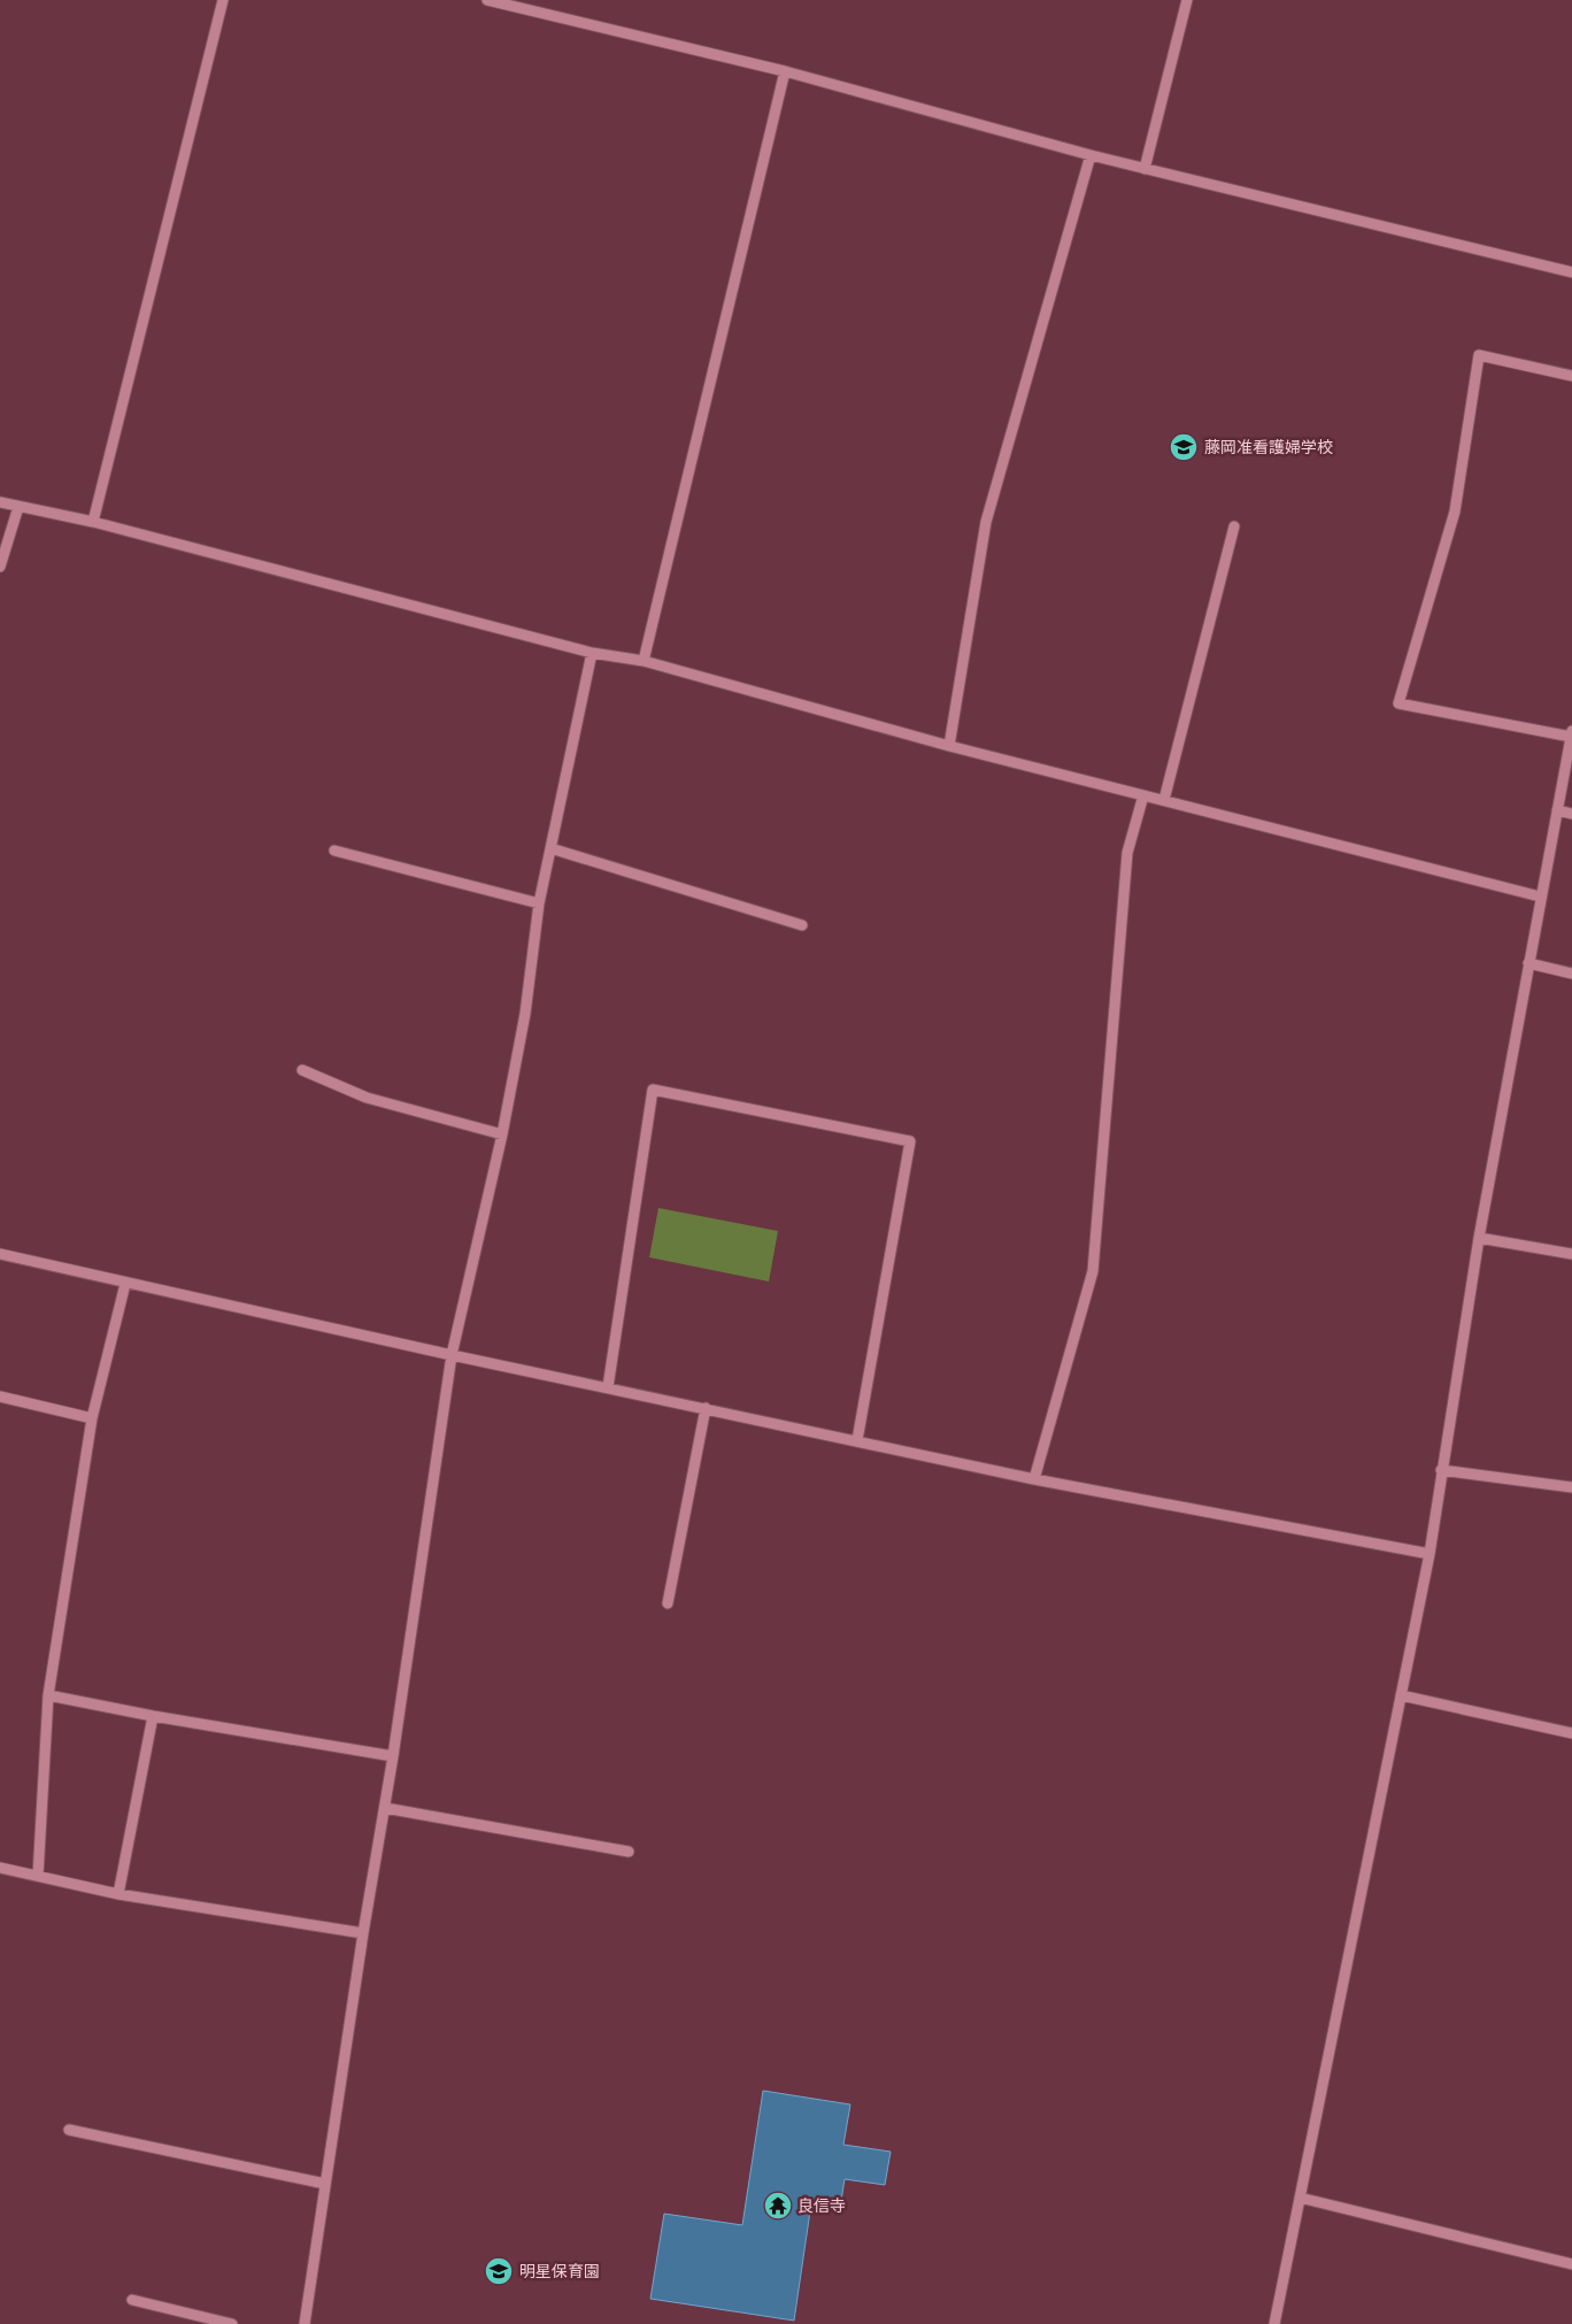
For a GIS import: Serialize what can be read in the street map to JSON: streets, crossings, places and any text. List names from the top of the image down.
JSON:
{
  "places": {
    "school or university": ["藤岡准看護婦学校", "明星保育園"],
    "temple": ["良信寺"]
  }
}
